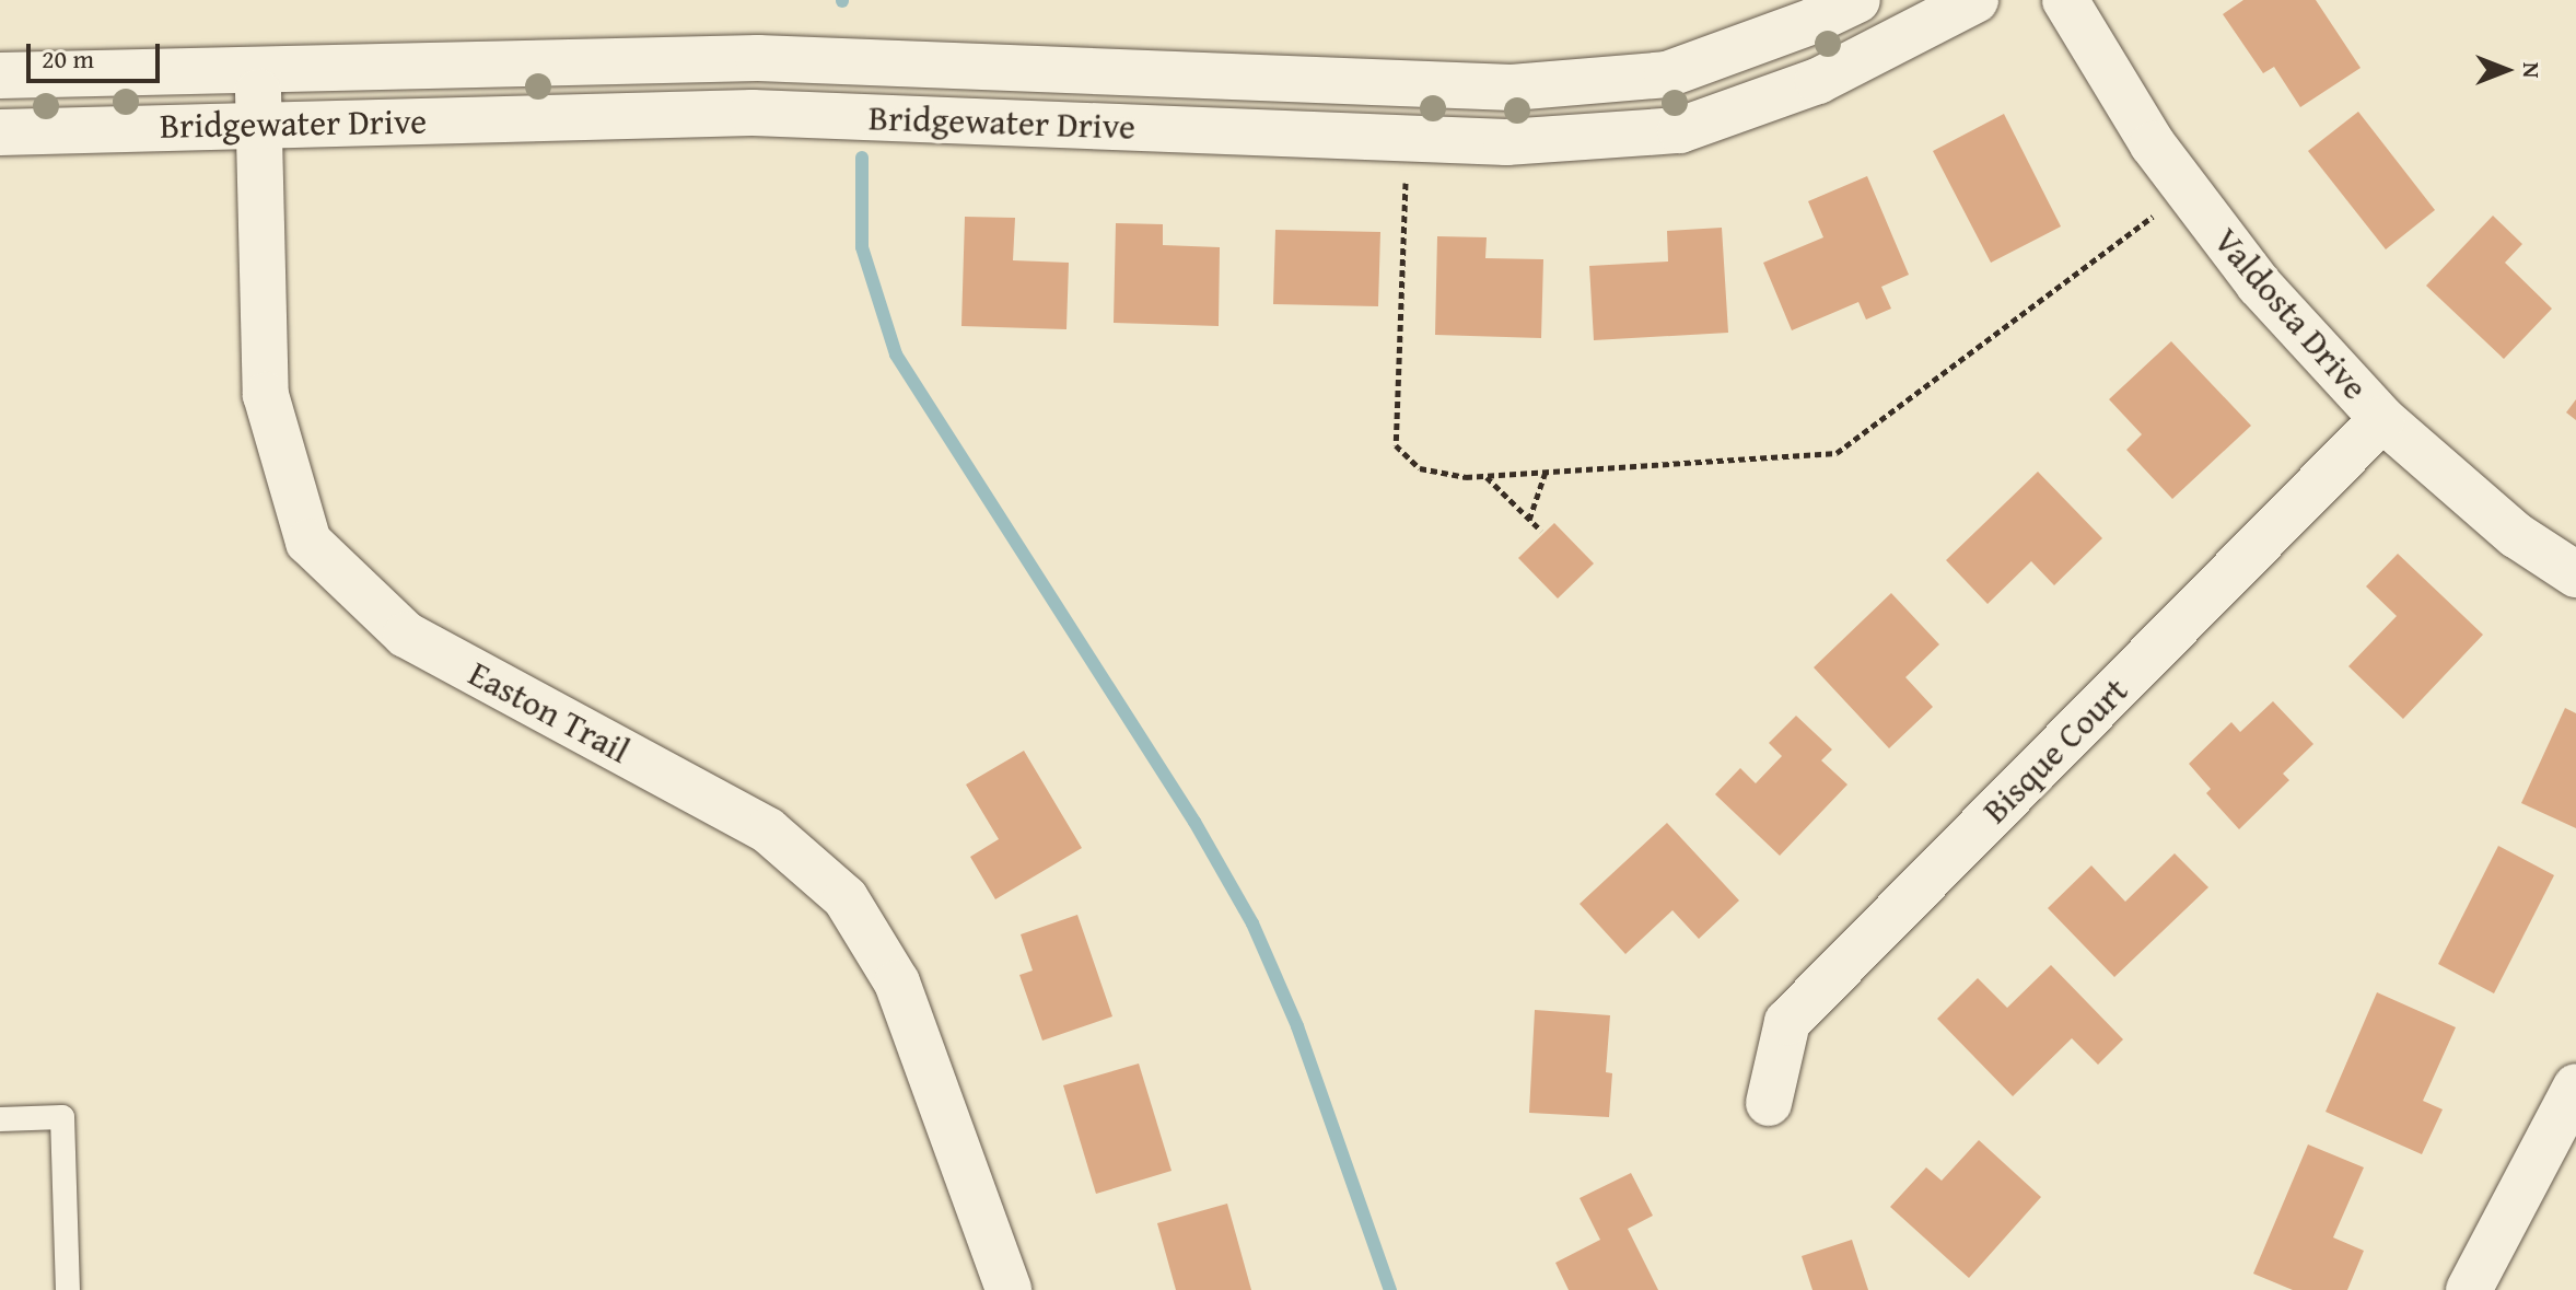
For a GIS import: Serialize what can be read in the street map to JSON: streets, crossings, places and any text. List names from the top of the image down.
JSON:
{
  "streets": {
    "street": [
      "Bridgewater Drive",
      "Valdosta Drive",
      "Easton Trail",
      "Bisque Court"
    ]
  },
  "crossings": [
    ["Bridgewater Drive", "Easton Trail"],
    ["Valdosta Drive", "Bisque Court"]
  ],
  "scale_bar": "20 m",
  "north": "right"
}
